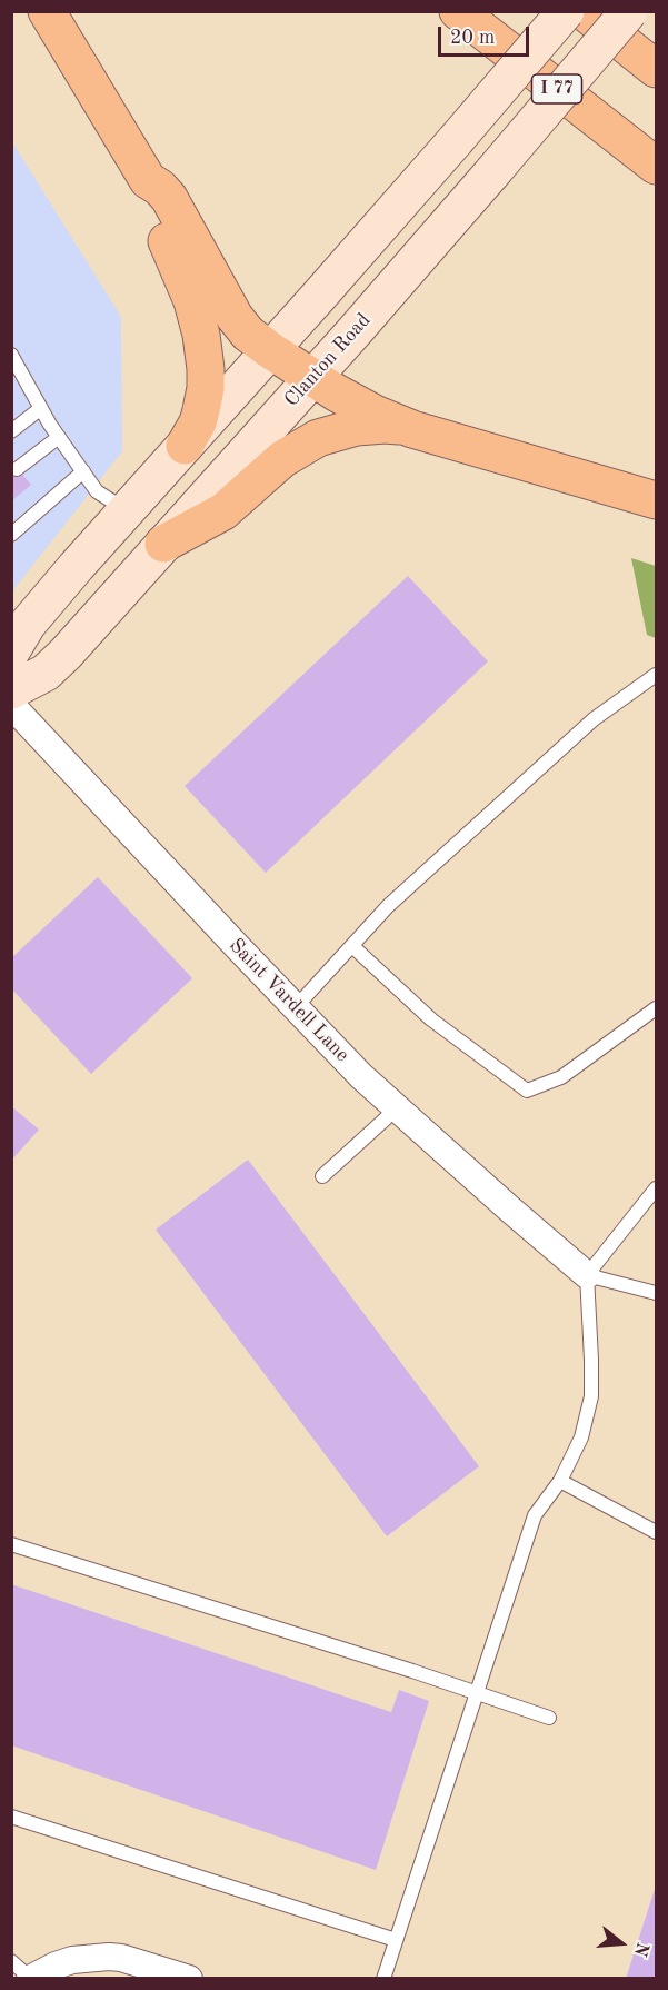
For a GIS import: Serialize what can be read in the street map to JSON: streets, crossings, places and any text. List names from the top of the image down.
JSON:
{
  "streets": {
    "highway": ["I 77"],
    "main road": ["Clanton Road"],
    "street": ["Saint Vardell Lane"]
  },
  "scale_bar": "20 m",
  "north": "right"
}
